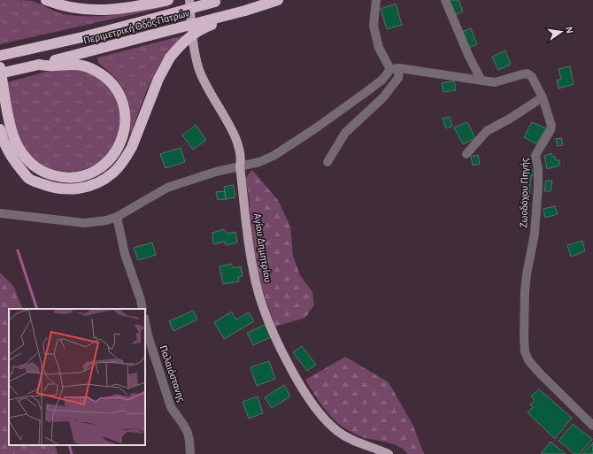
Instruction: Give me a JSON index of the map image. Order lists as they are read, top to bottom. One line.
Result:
{"streets":{"highway":["Περιμετρική Οδός Πατρών"],"main road":["Αγίου Δημητρίου"],"street":["Ζωοδόχου Πηγής","Παλαιόστανης"]},"north":"right"}
